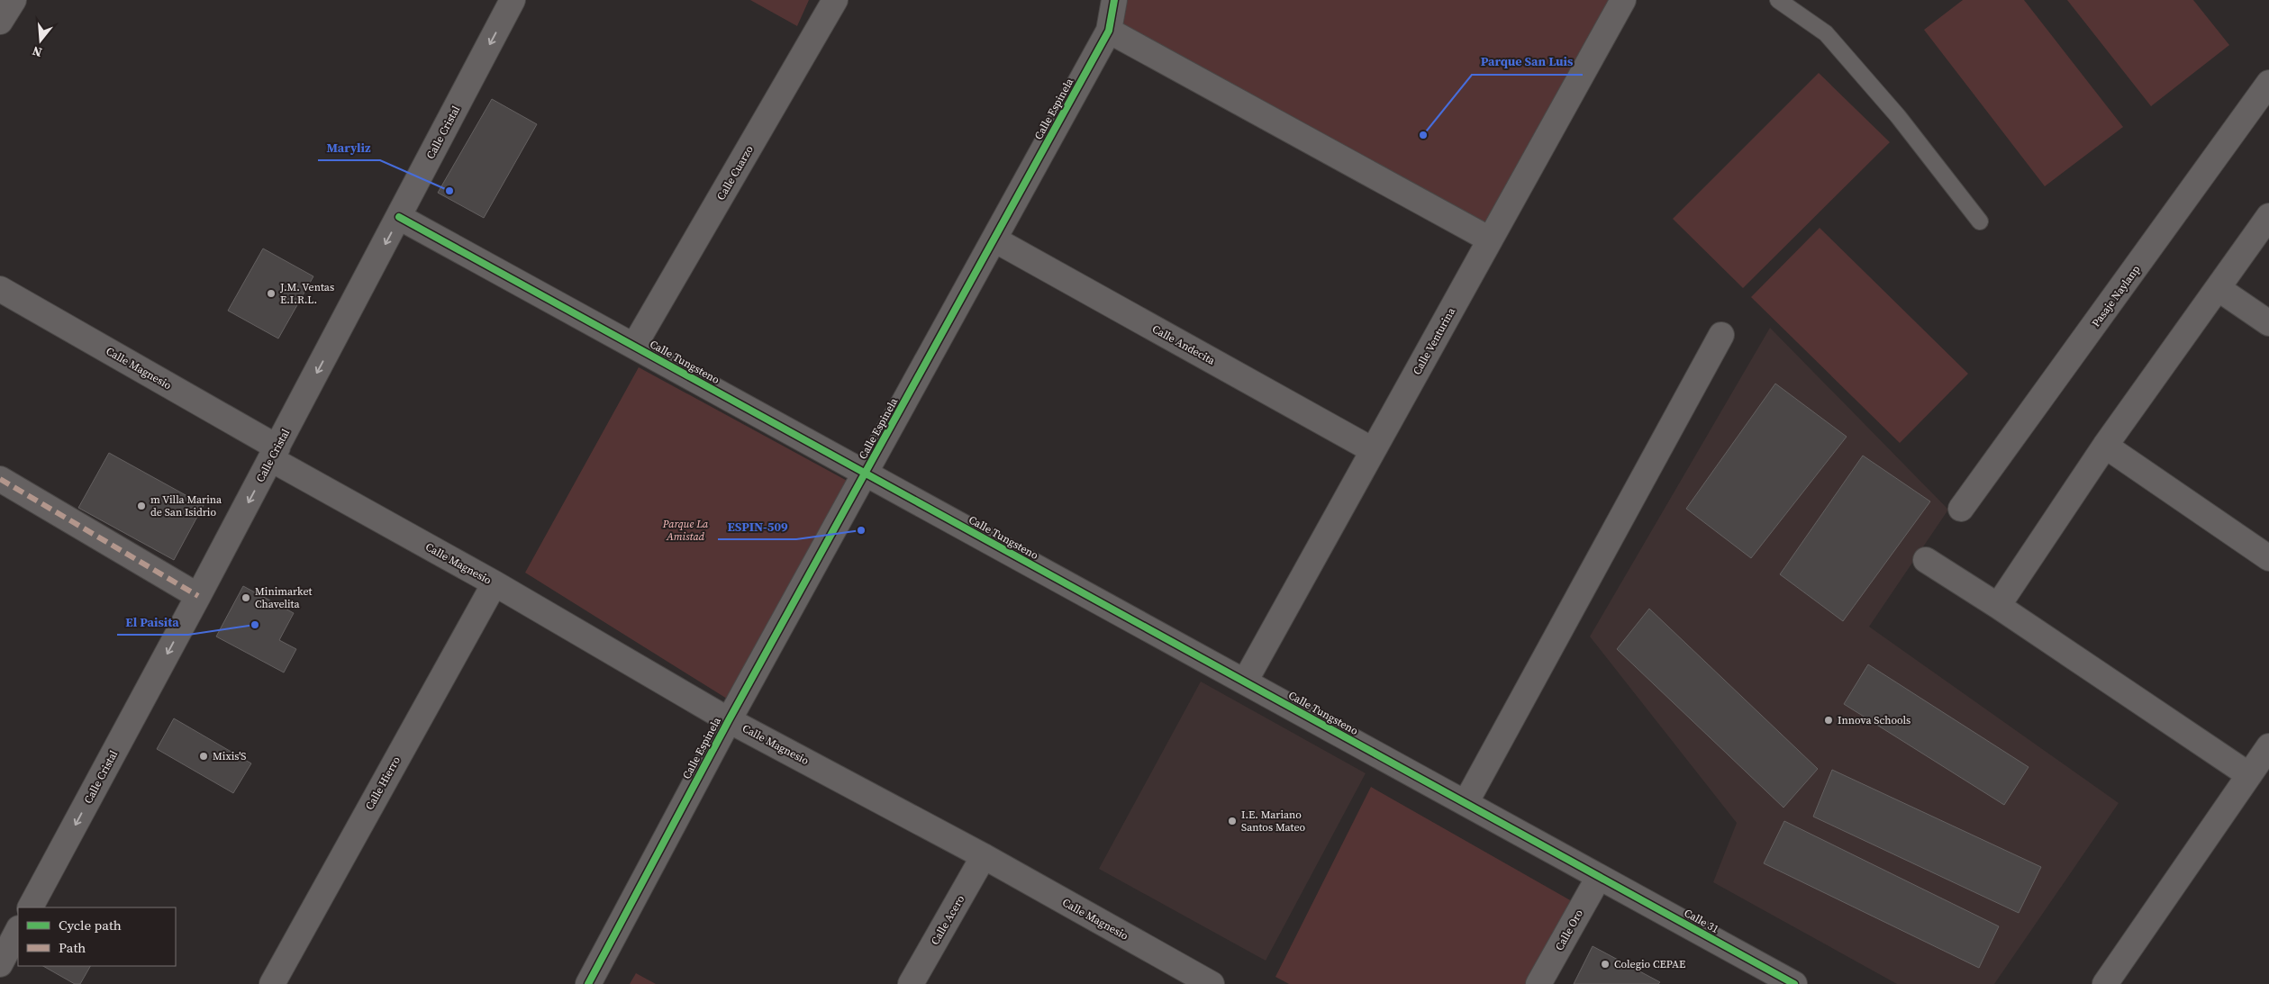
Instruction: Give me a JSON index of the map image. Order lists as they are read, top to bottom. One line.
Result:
{"streets":{"street":["Calle Espinela","Calle Cristal","Calle Cuarzo","Pasaje Naylanp","Calle Venturina","Calle Andecita","Calle Tungsteno","Calle Magnesio","Calle Hierro","Calle Acero","Calle 31","Calle Oro"]},"crossings":[["Calle Espinela","Calle Andecita"],["Calle Espinela","Calle Tungsteno"],["Calle Espinela","Calle Magnesio"],["Calle Cristal","Calle Tungsteno"],["Calle Cristal","Calle Magnesio"],["Calle Cuarzo","Calle Tungsteno"],["Calle Venturina","Calle Andecita"],["Calle Venturina","Calle Tungsteno"],["Calle Tungsteno","Calle 31"],["Calle Tungsteno","Calle Oro"],["Calle Magnesio","Calle Hierro"],["Calle Magnesio","Calle Acero"],["Calle 31","Calle Oro"]],"one_way":["Calle Cristal"],"parks":["Parque La Amistad"],"places":["Parque San Luis","Maryliz","J.M. Ventas E.I.R.L.","m Villa Marina de San Isidrio","ESPIN-509","Minimarket Chavelita","El Paisita","Innova Schools","Mixis'S","I.E. Mariano Santos Mateo","Colegio CEPAE"],"legend":["Cycle path","Path"],"north":"bottom"}
